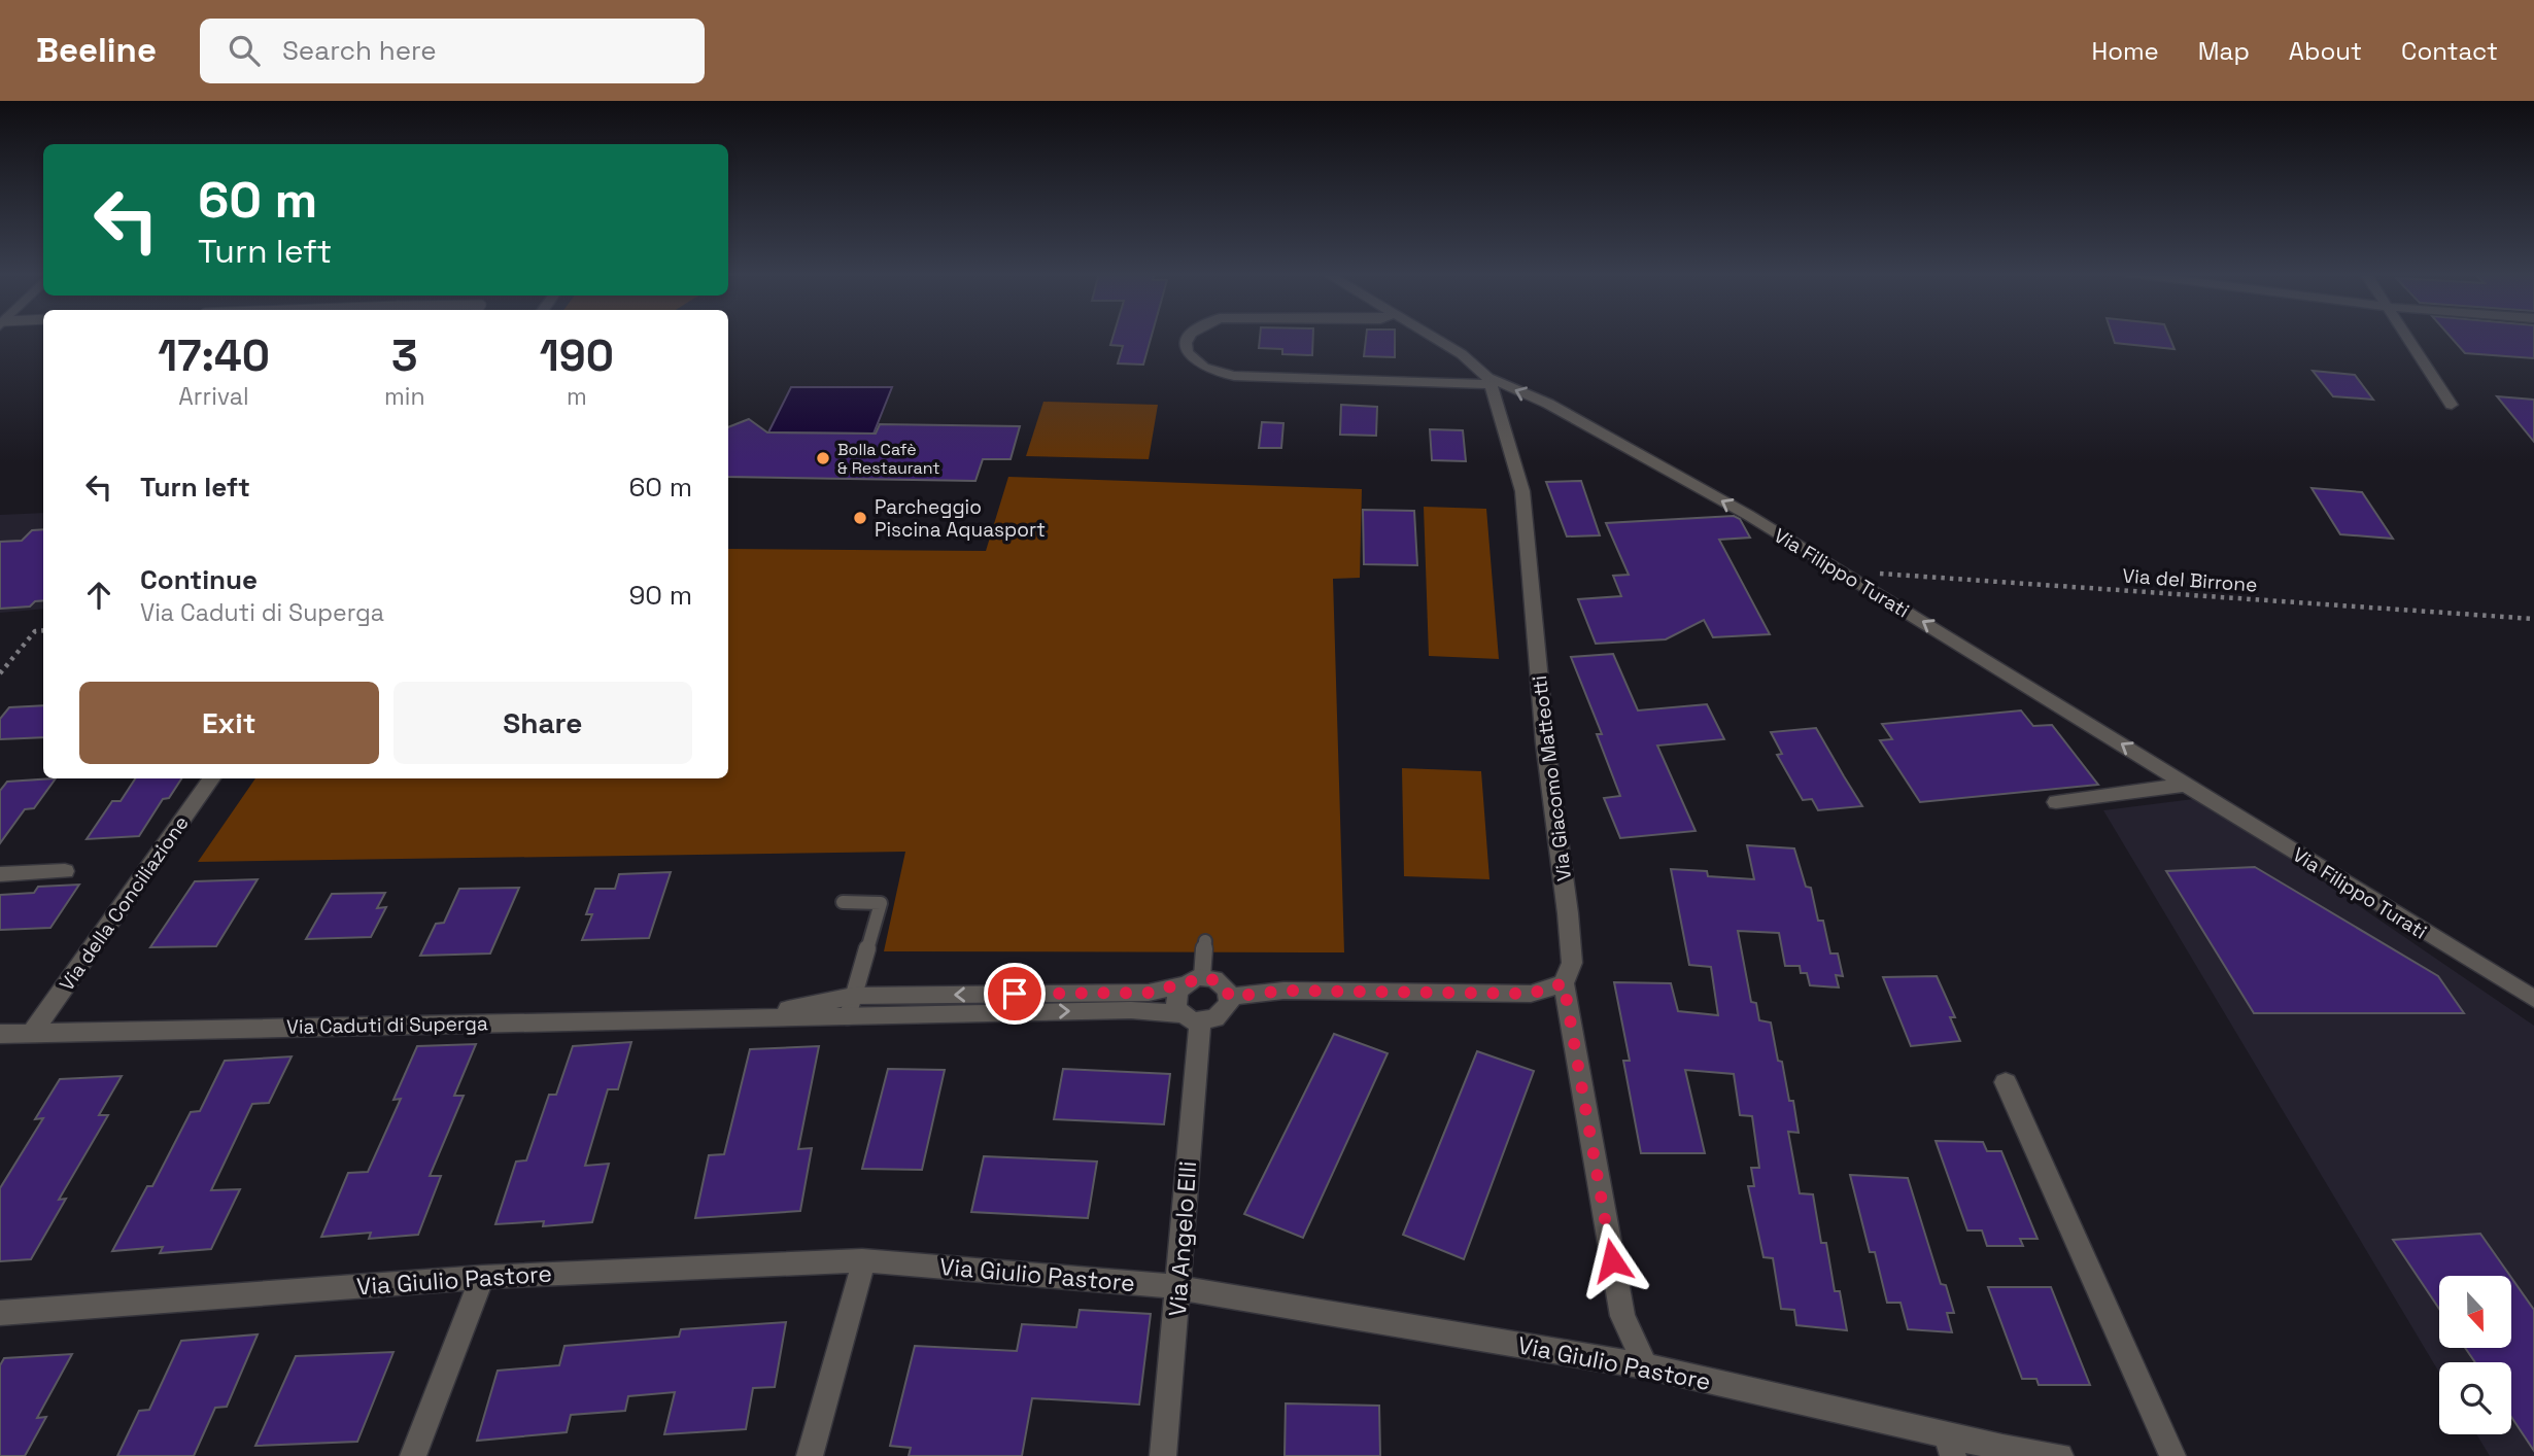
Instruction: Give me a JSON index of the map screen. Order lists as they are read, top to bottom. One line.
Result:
{"streets":{"street":["Via Filippo Turati","Via Giacomo Matteotti","Via della Conciliazione","Via Caduti di Superga","Via Angelo Elli","Via Giulio Pastore"],"path":["Via del Birrone"]},"crossings":[["Via Filippo Turati","Via del Birrone"],["Via Filippo Turati","Via Giacomo Matteotti"],["Via Giacomo Matteotti","Via Giulio Pastore"],["Via della Conciliazione","Via Caduti di Superga"],["Via Caduti di Superga","Via Angelo Elli"],["Via Angelo Elli","Via Giulio Pastore"]],"one_way":["Via Filippo Turati"],"places":["Bolla Cafè & Restaurant","Parcheggio Piscina Aquasport"],"north":"bottom","page":{"header":"Beeline","search":"Search here","nav":["Home","Map","About","Contact"],"turn":["60 m","Turn left"],"eta":["17:40","Arrival","3","min","190","m"],"list":[{"name":"Turn left","value":"60 m"},{"name":"Continue","note":"Via Caduti di Superga","value":"90 m"}],"buttons":["Exit","Share"]}}
